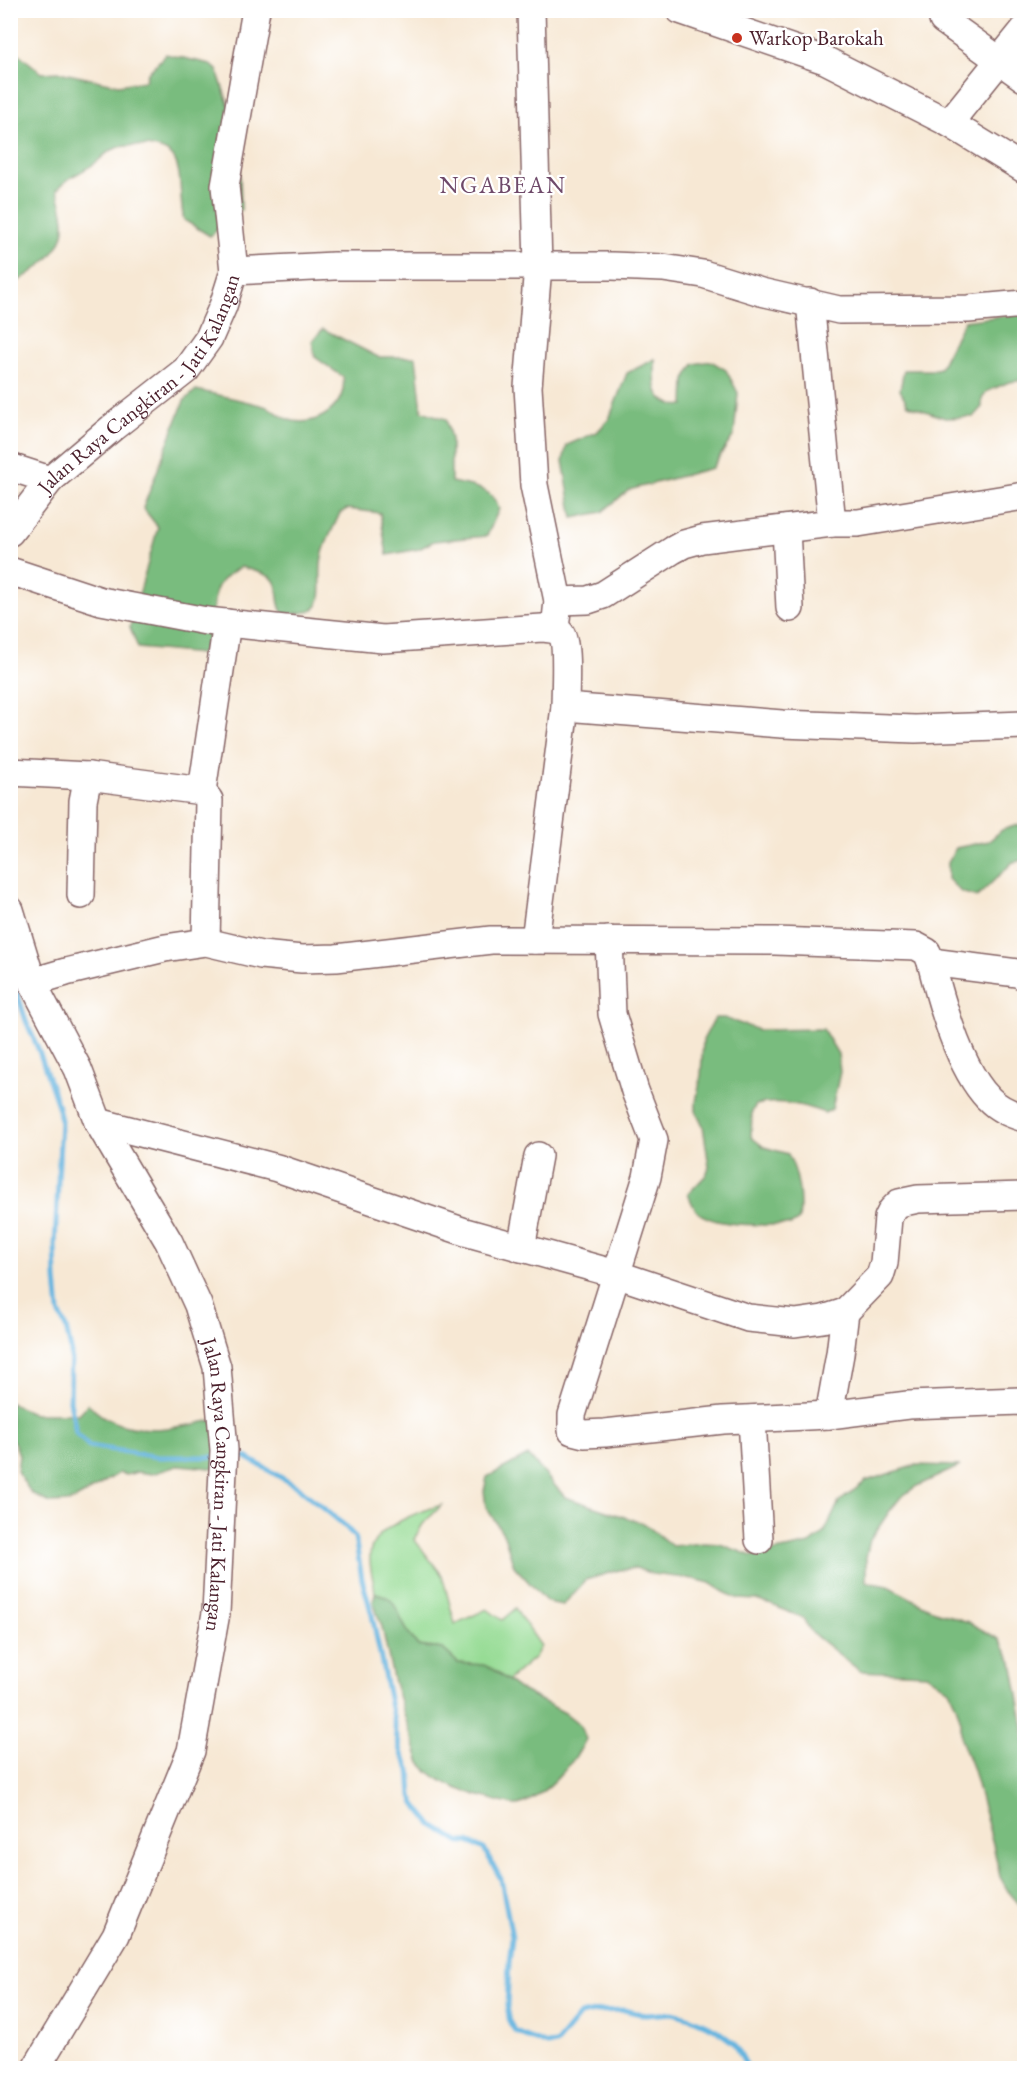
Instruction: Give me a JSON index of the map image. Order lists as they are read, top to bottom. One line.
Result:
{"streets":{"street":["Jalan Raya Cangkiran - Jati Kalangan"]},"districts":["NGABEAN"],"places":["Warkop Barokah"]}
